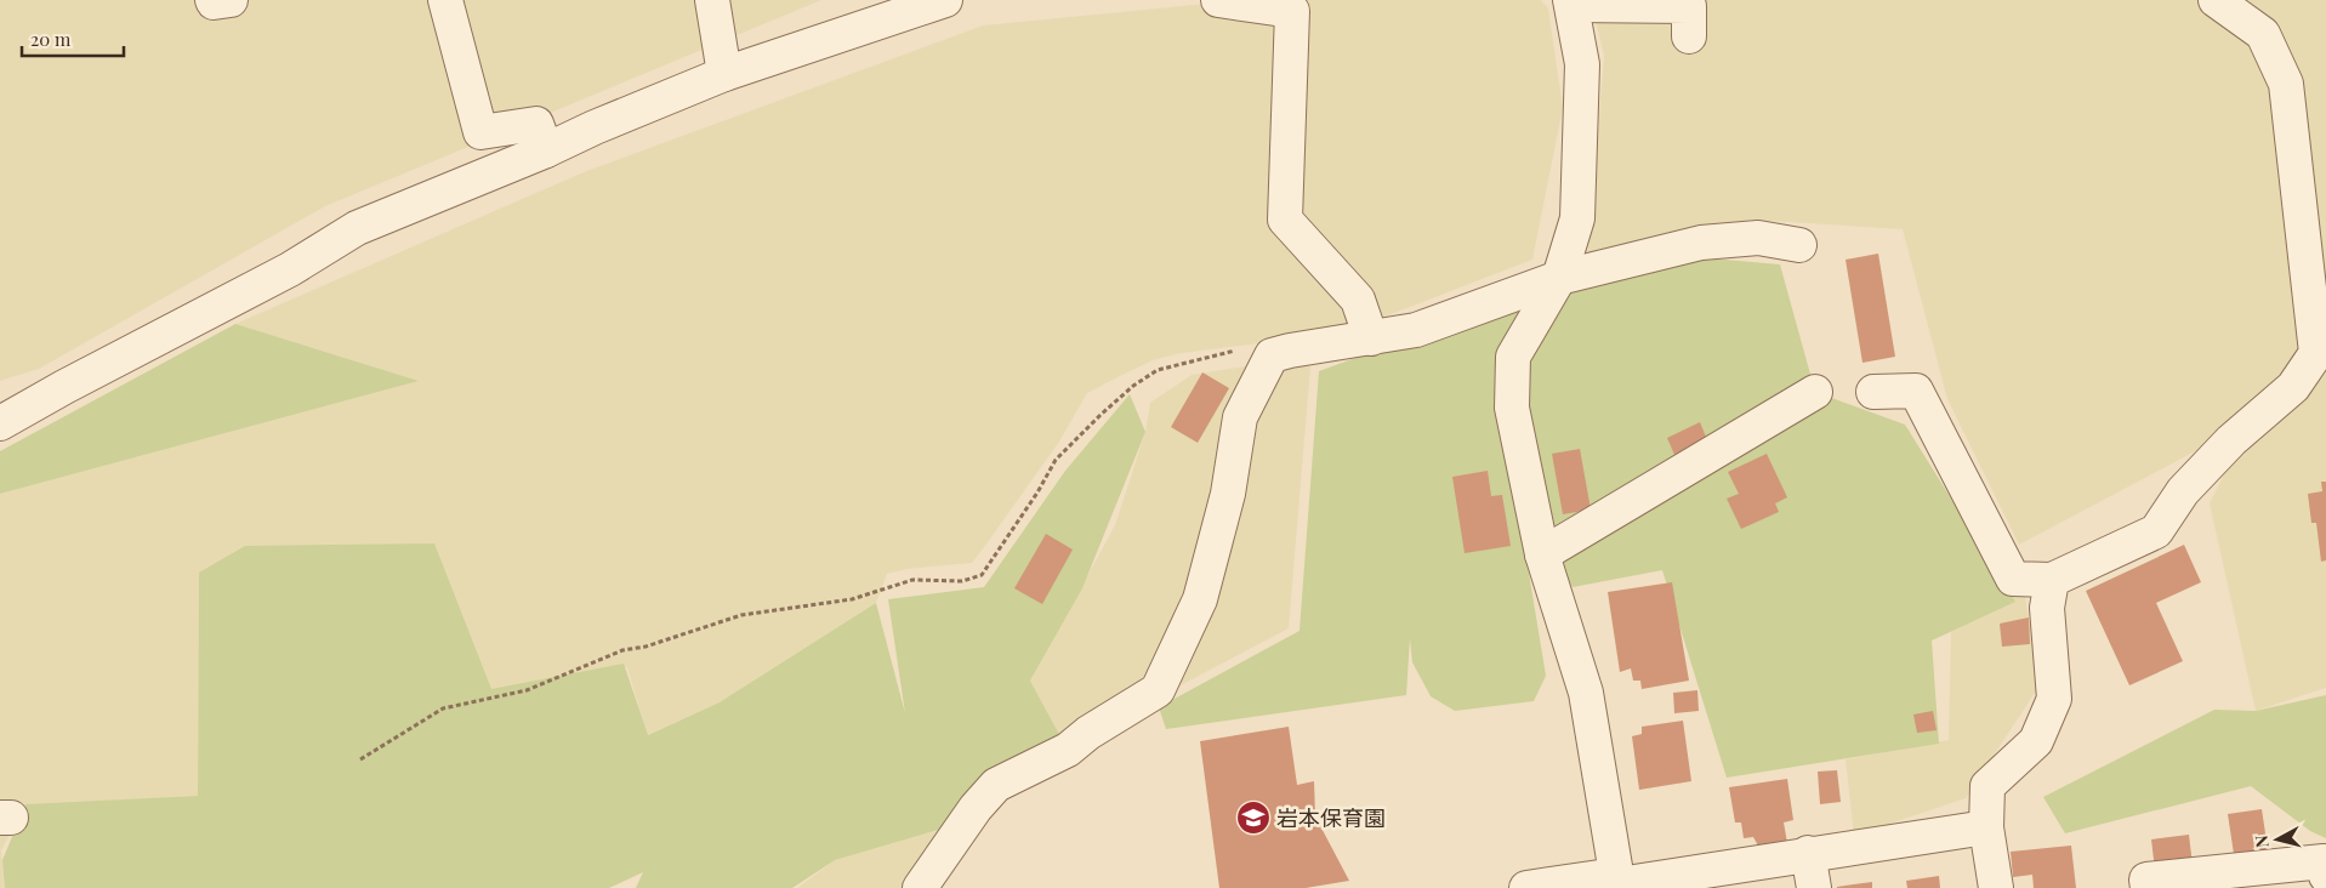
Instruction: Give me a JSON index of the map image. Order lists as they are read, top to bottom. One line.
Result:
{"places":{"school or university":["岩本保育園"]},"scale_bar":"20 m","north":"left"}
